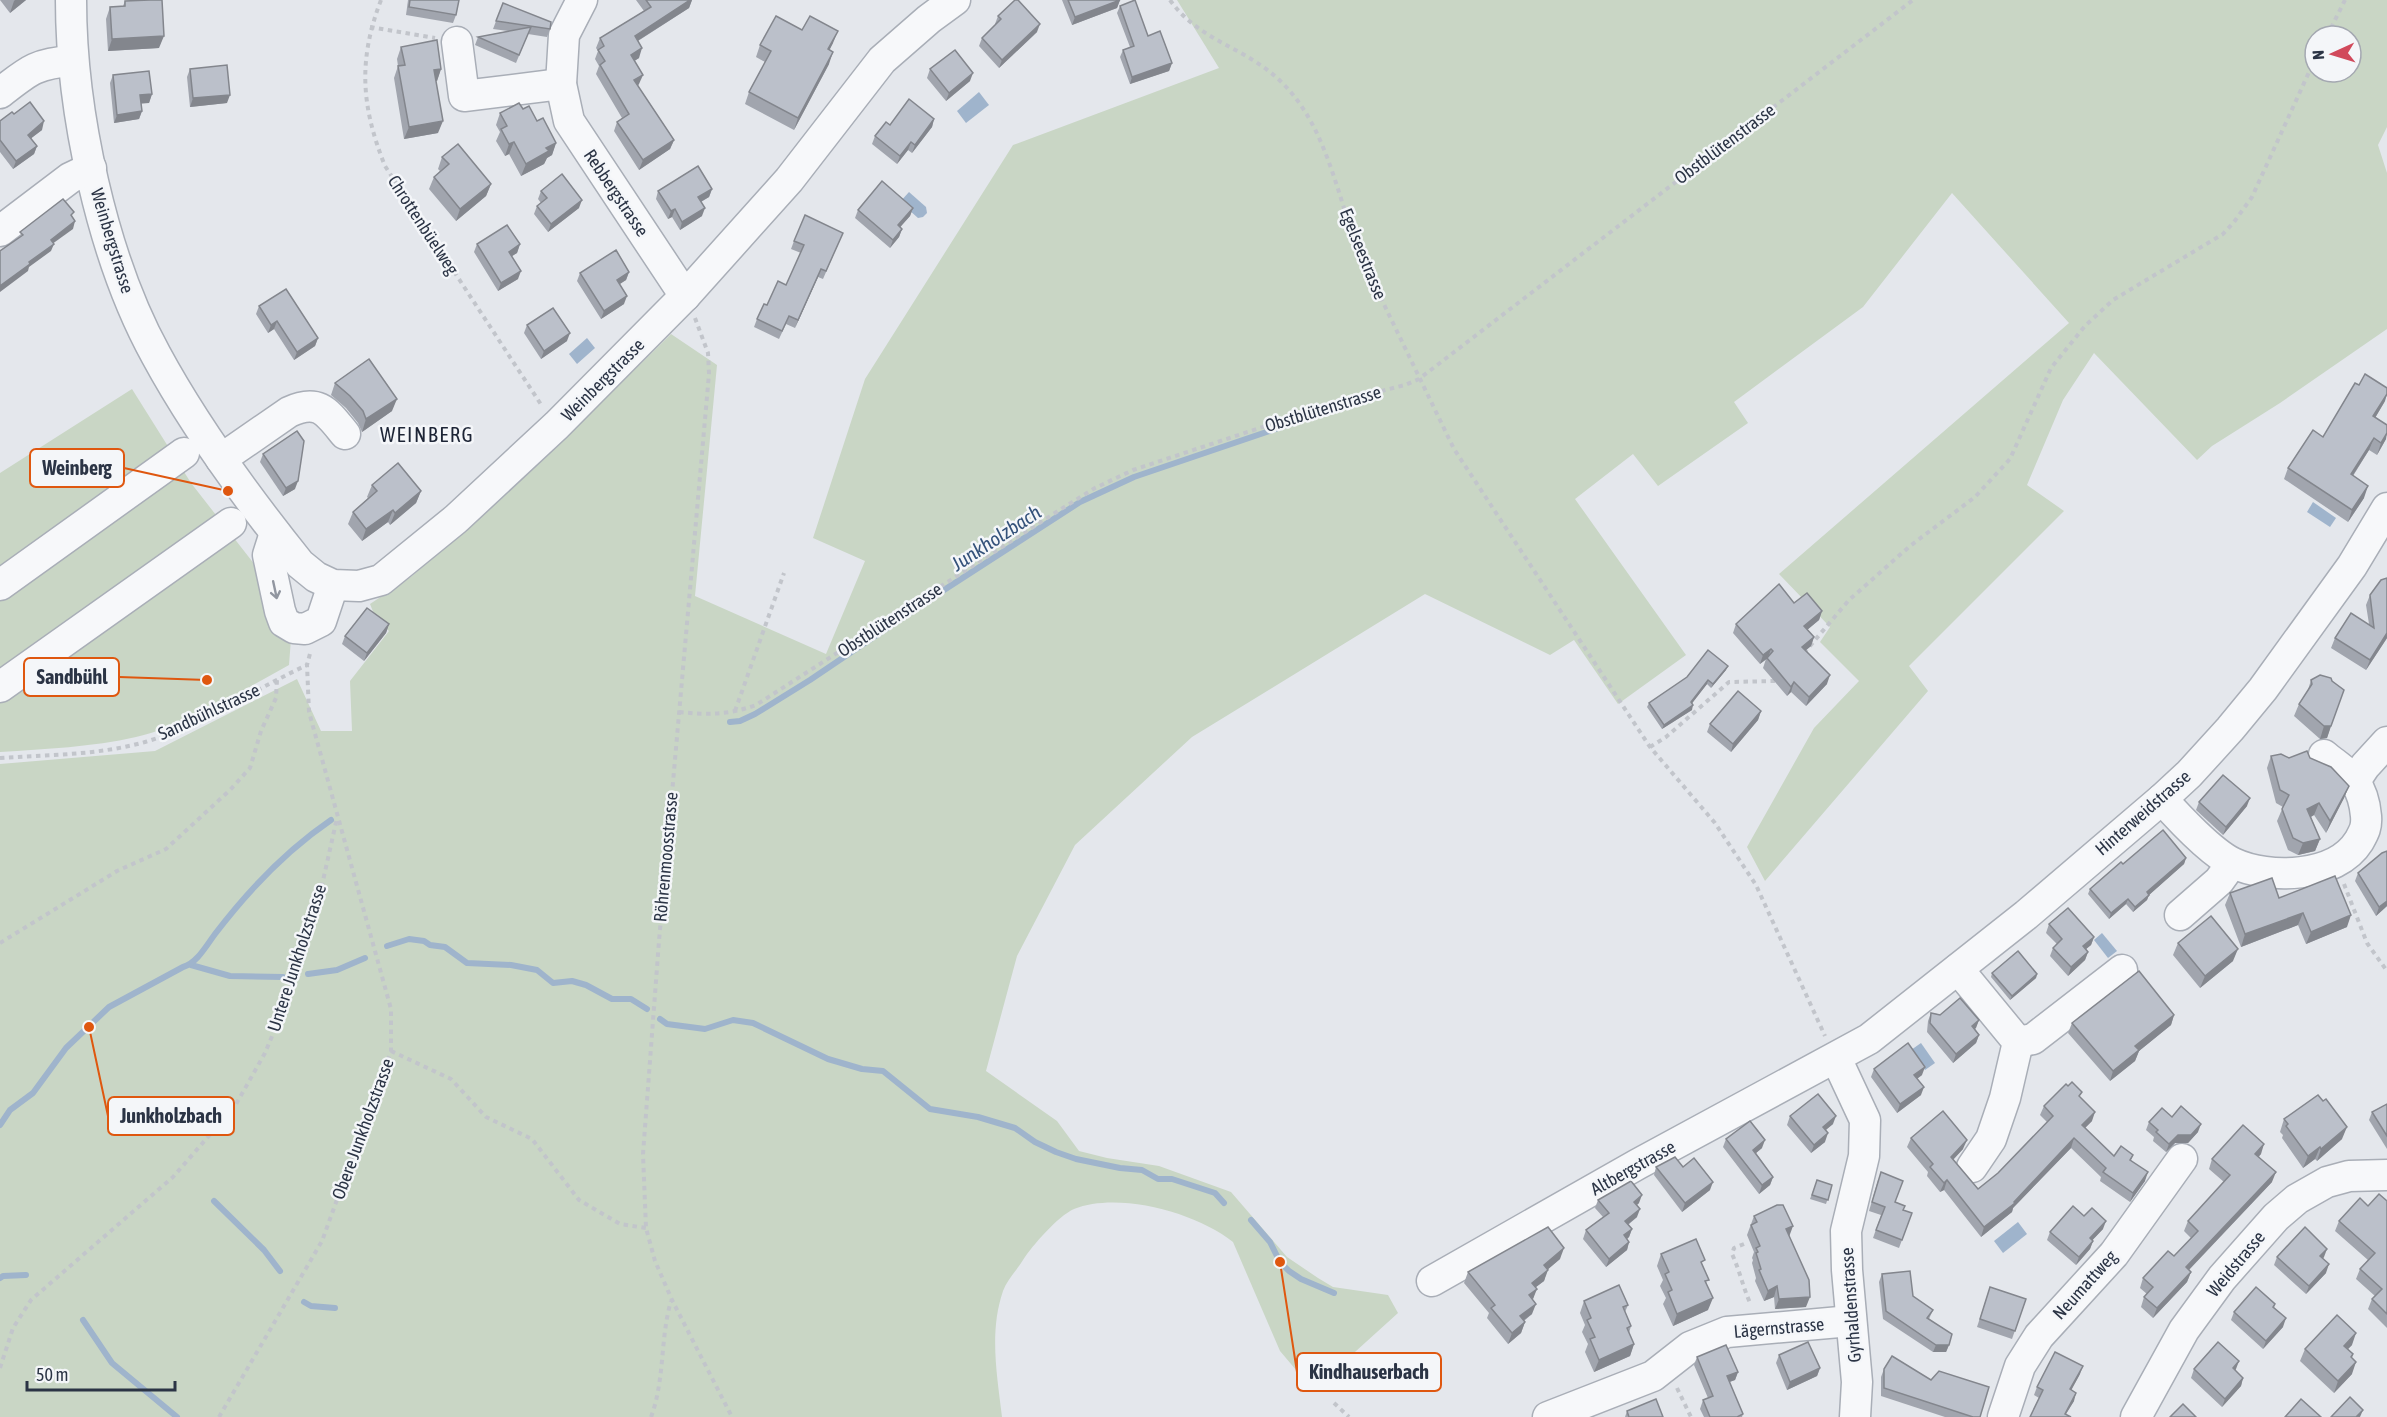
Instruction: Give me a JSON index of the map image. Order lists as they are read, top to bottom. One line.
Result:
{"streets":{"street":["Rebbergstrasse","Weinbergstrasse","Hinterweidstrasse","Altbergstrasse","Weidstrasse","Neumattweg","Gyrhaldenstrasse","Lägernstrasse"],"path":["Obstblütenstrasse","Chrottenbüelweg","Egelseestrasse","Sandbühlstrasse","Röhrenmoosstrasse","Untere Junkholzstrasse","Obere Junkholzstrasse"]},"crossings":[["Obstblütenstrasse","Egelseestrasse"],["Obstblütenstrasse","Röhrenmoosstrasse"],["Rebbergstrasse","Weinbergstrasse"],["Rebbergstrasse","Röhrenmoosstrasse"],["Chrottenbüelweg","Weinbergstrasse"],["Weinbergstrasse","Röhrenmoosstrasse"],["Egelseestrasse","Hinterweidstrasse"],["Egelseestrasse","Altbergstrasse"],["Egelseestrasse","Gyrhaldenstrasse"],["Sandbühlstrasse","Untere Junkholzstrasse"],["Hinterweidstrasse","Altbergstrasse"],["Hinterweidstrasse","Gyrhaldenstrasse"],["Untere Junkholzstrasse","Obere Junkholzstrasse"],["Altbergstrasse","Gyrhaldenstrasse"],["Gyrhaldenstrasse","Lägernstrasse"]],"districts":["WEINBERG"],"water":["Junkholzbach"],"places":["Weinberg","Sandbühl","Junkholzbach","Kindhauserbach"],"scale_bar":"50 m","north":"left"}
